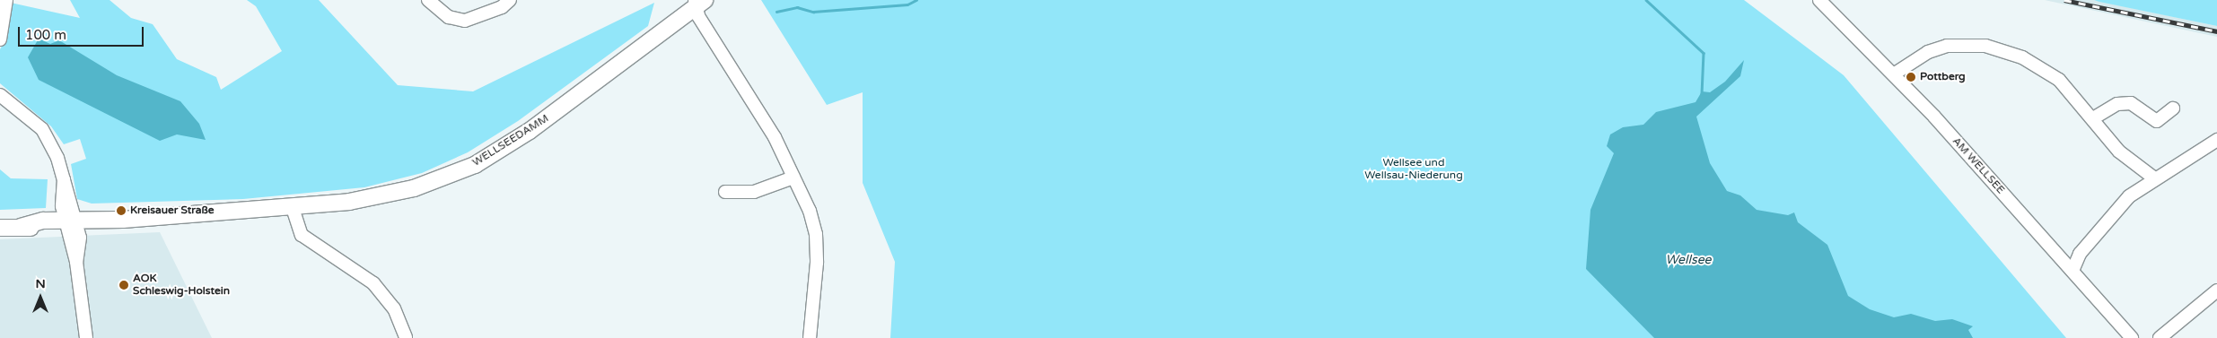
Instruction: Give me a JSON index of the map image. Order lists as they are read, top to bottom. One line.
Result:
{"streets":{"main road":["WELLSEEDAMM"],"street":["AM WELLSEE"]},"water":["Wellsee"],"parks":["Wellsee und Wellsau-Niederung"],"places":["Pottberg","Kreisauer Straße","AOK Schleswig-Holstein"],"scale_bar":"100 m","north":"top"}
